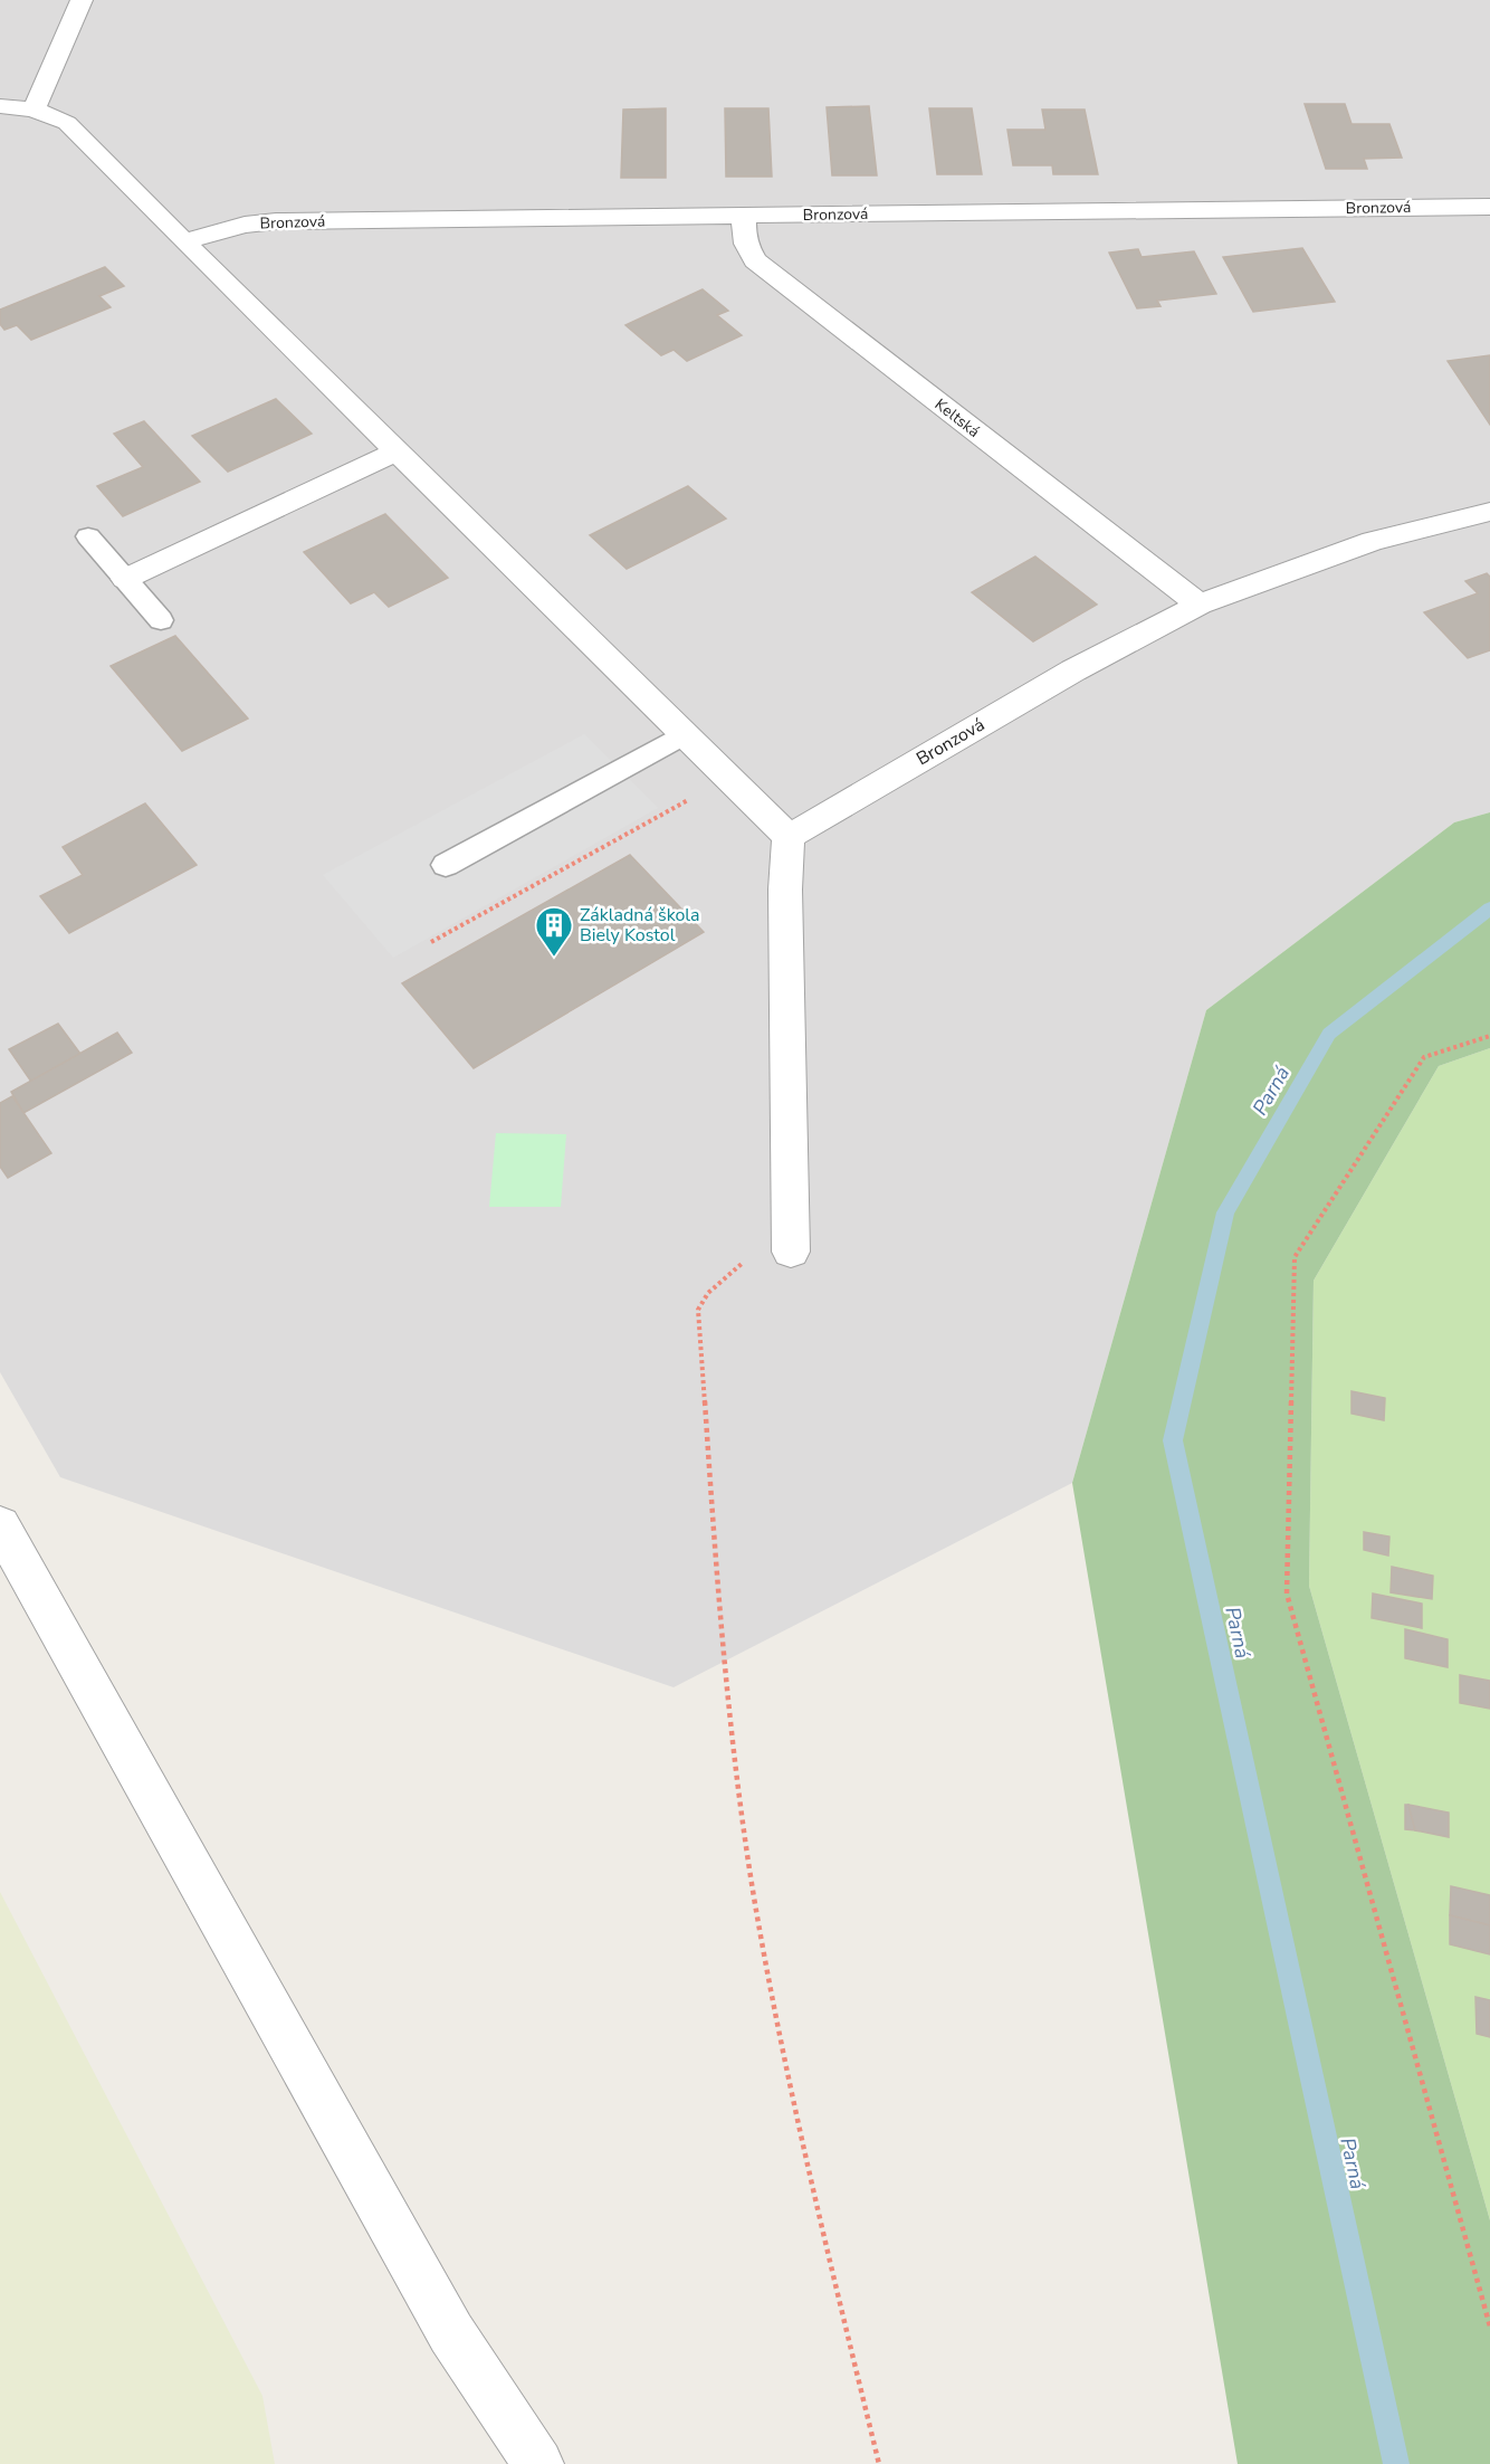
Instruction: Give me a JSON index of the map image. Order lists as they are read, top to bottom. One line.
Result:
{"streets":{"street":["Bronzová","Keltská"]},"crossings":[["Bronzová","Keltská"]],"water":["Parná"],"places":{"building":["Základná škola Biely Kostol"]}}
